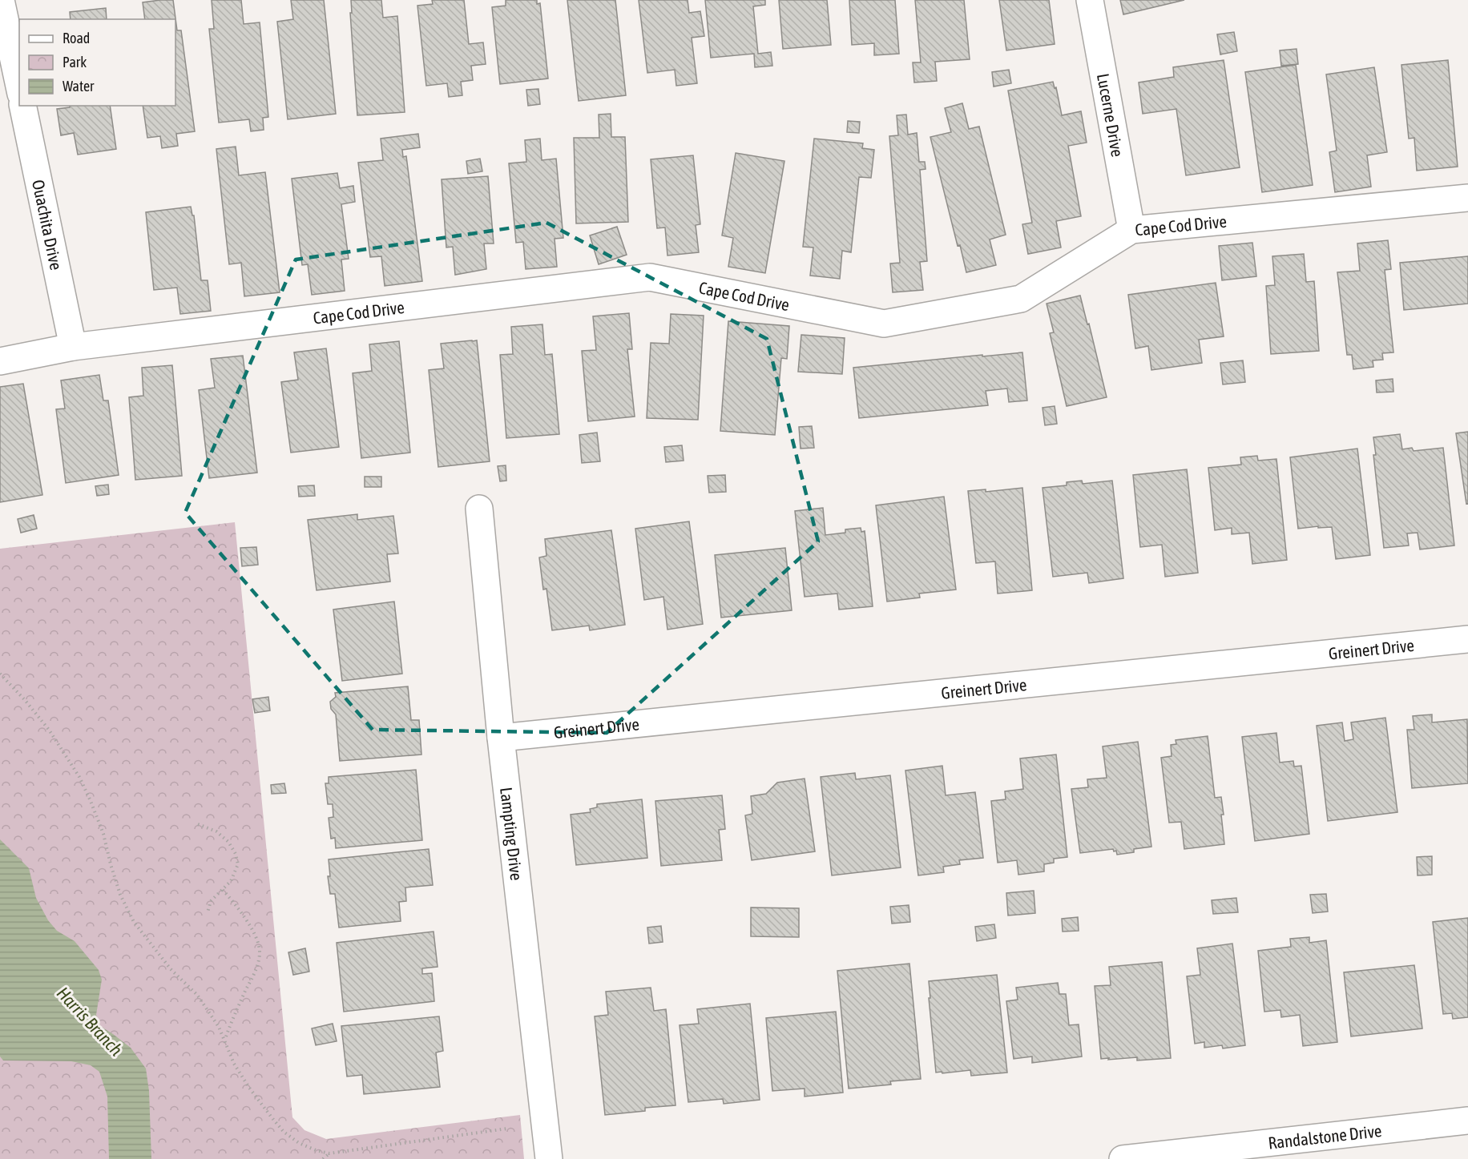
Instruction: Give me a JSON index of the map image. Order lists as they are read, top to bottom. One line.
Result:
{"streets":{"street":["Lucerne Drive","Ouachita Drive","Cape Cod Drive","Greinert Drive","Lampting Drive","Randalstone Drive"]},"crossings":[["Lucerne Drive","Cape Cod Drive"],["Ouachita Drive","Cape Cod Drive"],["Greinert Drive","Lampting Drive"]],"water":["Harris Branch"],"legend":["Road","Park","Water"]}
